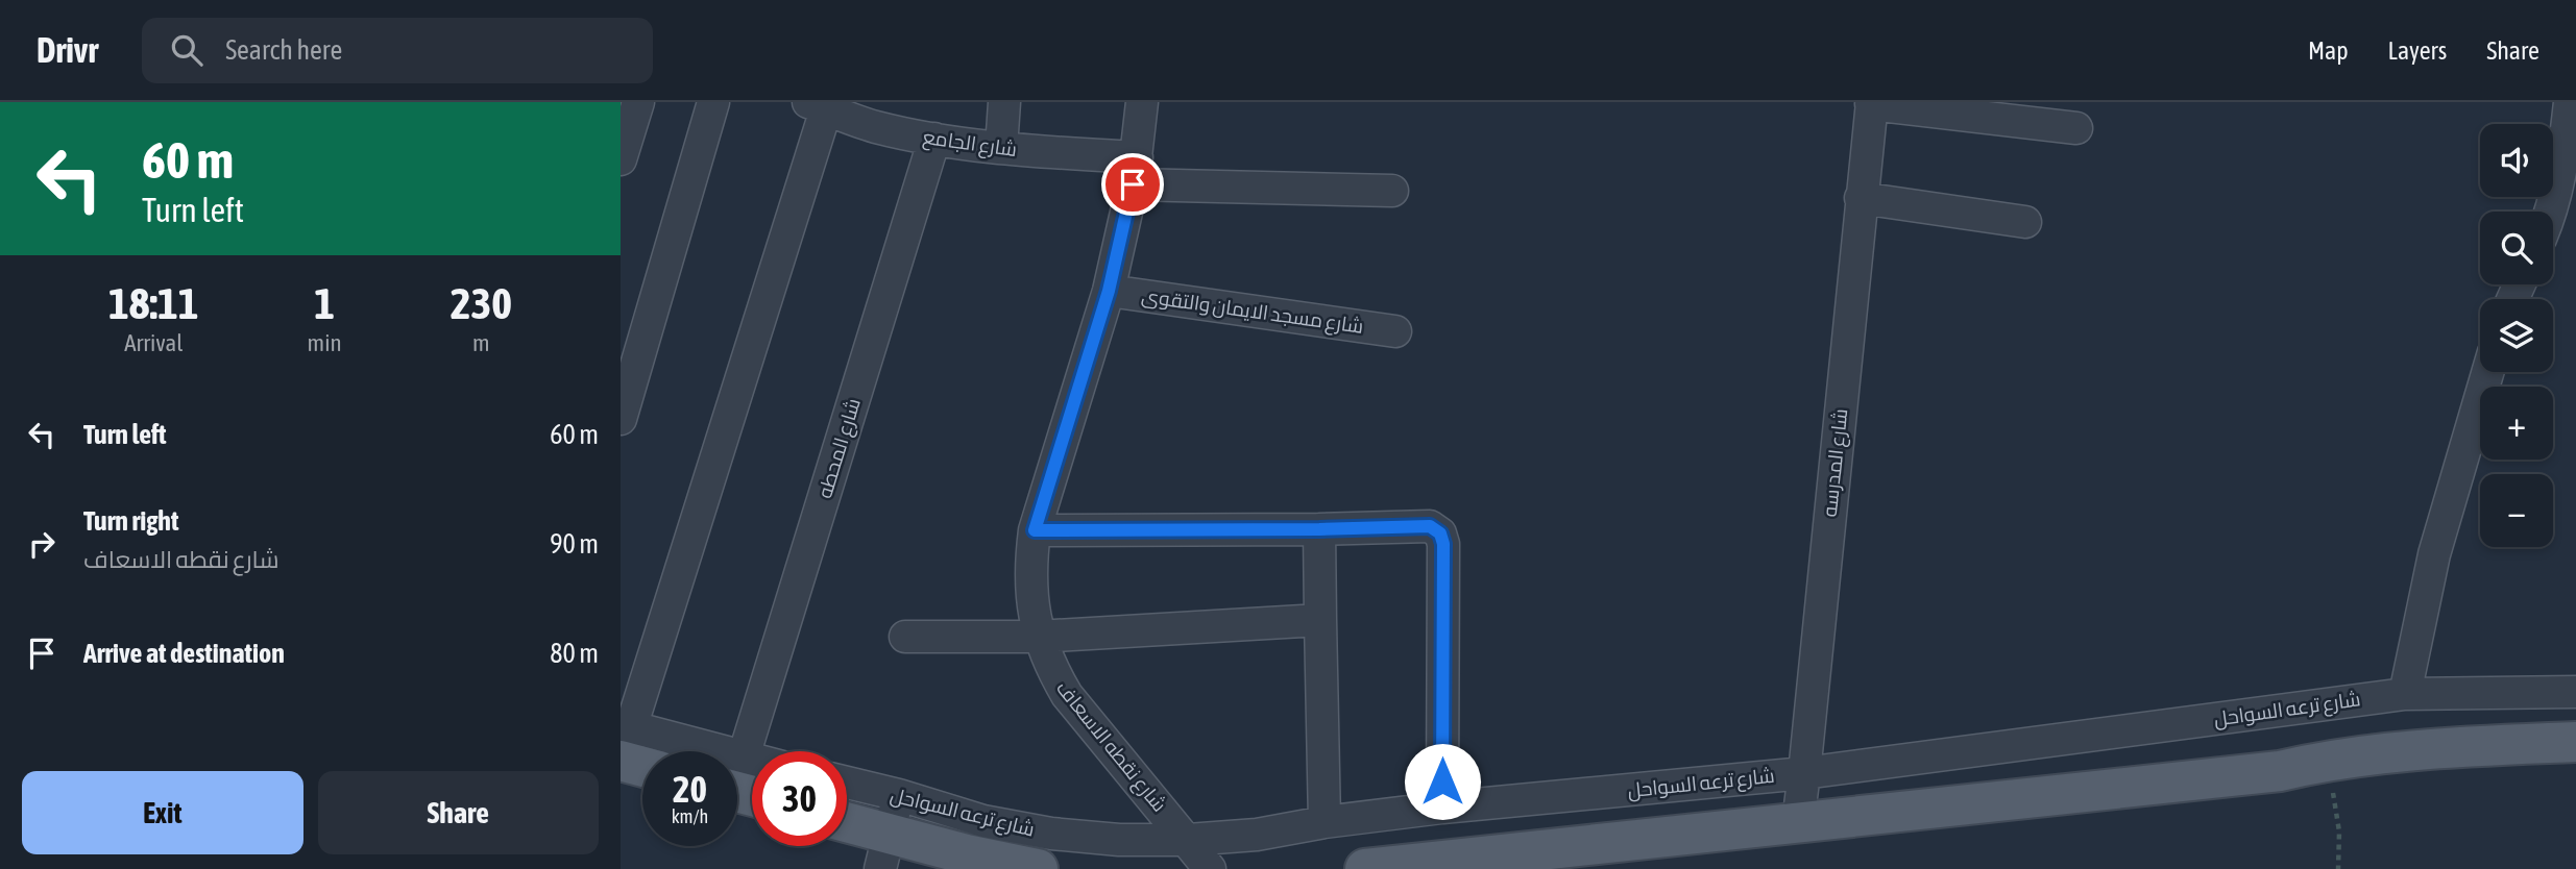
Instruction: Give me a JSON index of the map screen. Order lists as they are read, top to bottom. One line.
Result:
{"streets":{"main road":["شارع ترعه السواحل"],"street":["شارع الجامع","شارع مسجد الايمان والتقوى","شارع المحطه","شارع المدرسه","شارع نقطه الاسعاف"]},"crossings":[["شارع الجامع","شارع المحطه"],["شارع الجامع","شارع نقطه الاسعاف"],["شارع مسجد الايمان والتقوى","شارع نقطه الاسعاف"],["شارع المدرسه","شارع ترعه السواحل"],["شارع ترعه السواحل","شارع نقطه الاسعاف"]],"page":{"header":"Drivr","search":"Search here","nav":["Map","Layers","Share"],"turn":["60 m","Turn left"],"map_buttons":["+","−"],"eta":["18:11","Arrival","1","min","230","m"],"list":[{"name":"Turn left","value":"60 m"},{"name":"Turn right","note":"شارع نقطه الاسعاف","value":"90 m"},{"name":"Arrive at destination","value":"80 m"}],"speed":"20 km/h","limit":"30","buttons":["Exit","Share"]}}
